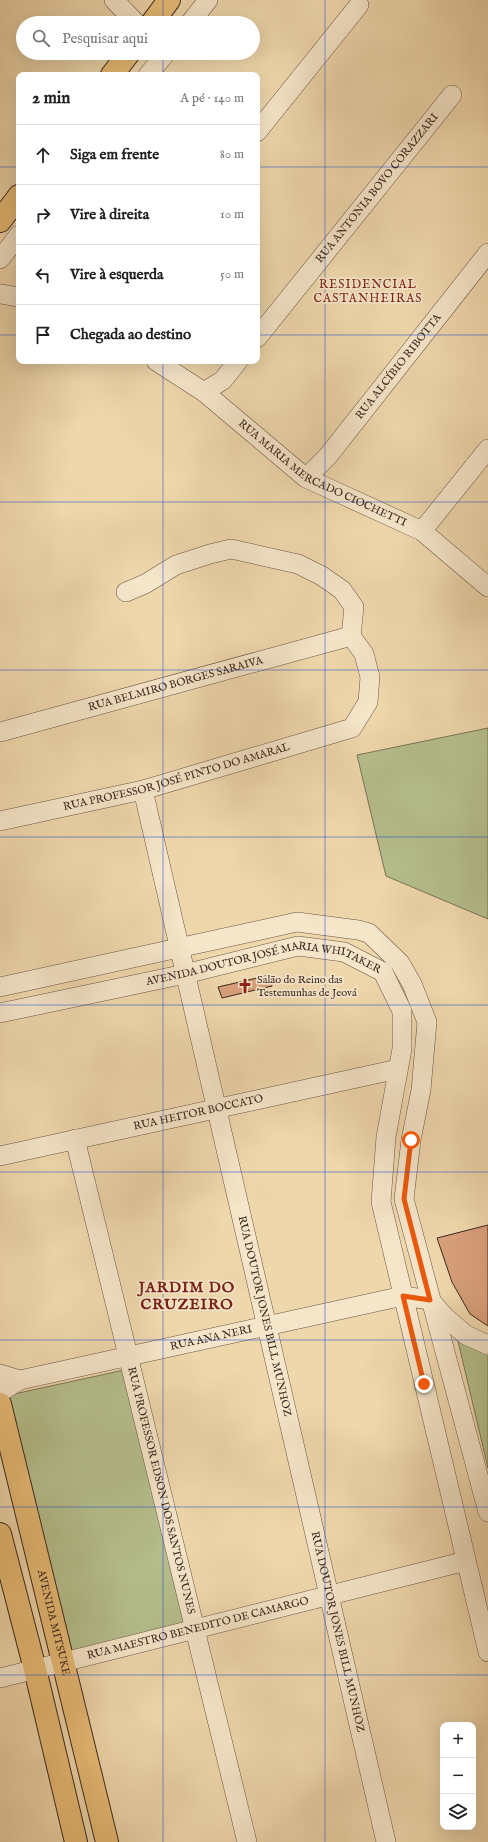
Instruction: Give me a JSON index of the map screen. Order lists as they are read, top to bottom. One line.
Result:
{"streets":{"main road":["AVENIDA MITSUKE"],"street":["RUA ANTONIA BOVO CORAZZARI","RUA ALCÍBIO RIBOTTA","RUA MARIA MERCADO CIOCHETTI","RUA BELMIRO BORGES SARAIVA","RUA PROFESSOR JOSÉ PINTO DO AMARAL","AVENIDA DOUTOR JOSÉ MARIA WHITAKER","RUA HEITOR BOCCATO","RUA DOUTOR JONES BILL MUNHOZ","RUA ANA NERI","RUA PROFESSOR EDSON DOS SANTOS NUNES","RUA MAESTRO BENEDITO DE CAMARGO"]},"crossings":[["RUA ALCÍBIO RIBOTTA","RUA MARIA MERCADO CIOCHETTI"],["RUA BELMIRO BORGES SARAIVA","RUA PROFESSOR JOSÉ PINTO DO AMARAL"],["RUA PROFESSOR JOSÉ PINTO DO AMARAL","RUA DOUTOR JONES BILL MUNHOZ"],["AVENIDA DOUTOR JOSÉ MARIA WHITAKER","RUA HEITOR BOCCATO"],["AVENIDA DOUTOR JOSÉ MARIA WHITAKER","RUA DOUTOR JONES BILL MUNHOZ"],["AVENIDA DOUTOR JOSÉ MARIA WHITAKER","RUA ANA NERI"],["AVENIDA DOUTOR JOSÉ MARIA WHITAKER","RUA MAESTRO BENEDITO DE CAMARGO"],["RUA HEITOR BOCCATO","RUA DOUTOR JONES BILL MUNHOZ"],["RUA HEITOR BOCCATO","RUA PROFESSOR EDSON DOS SANTOS NUNES"],["RUA DOUTOR JONES BILL MUNHOZ","RUA ANA NERI"],["RUA DOUTOR JONES BILL MUNHOZ","RUA MAESTRO BENEDITO DE CAMARGO"],["RUA ANA NERI","RUA PROFESSOR EDSON DOS SANTOS NUNES"],["RUA PROFESSOR EDSON DOS SANTOS NUNES","RUA MAESTRO BENEDITO DE CAMARGO"],["AVENIDA MITSUKE","RUA MAESTRO BENEDITO DE CAMARGO"]],"districts":["RESIDENCIAL CASTANHEIRAS","JARDIM DO CRUZEIRO"],"places":{"church":["Salão do Reino das Testemunhas de Jeová"]},"page":{"search":"Pesquisar aqui","heading":["2 min","A pé · 140 m"],"list":[["Siga em frente","80 m"],["Vire à direita","10 m"],["Vire à esquerda","50 m"],"Chegada ao destino"],"map_buttons":["+","−"]}}
